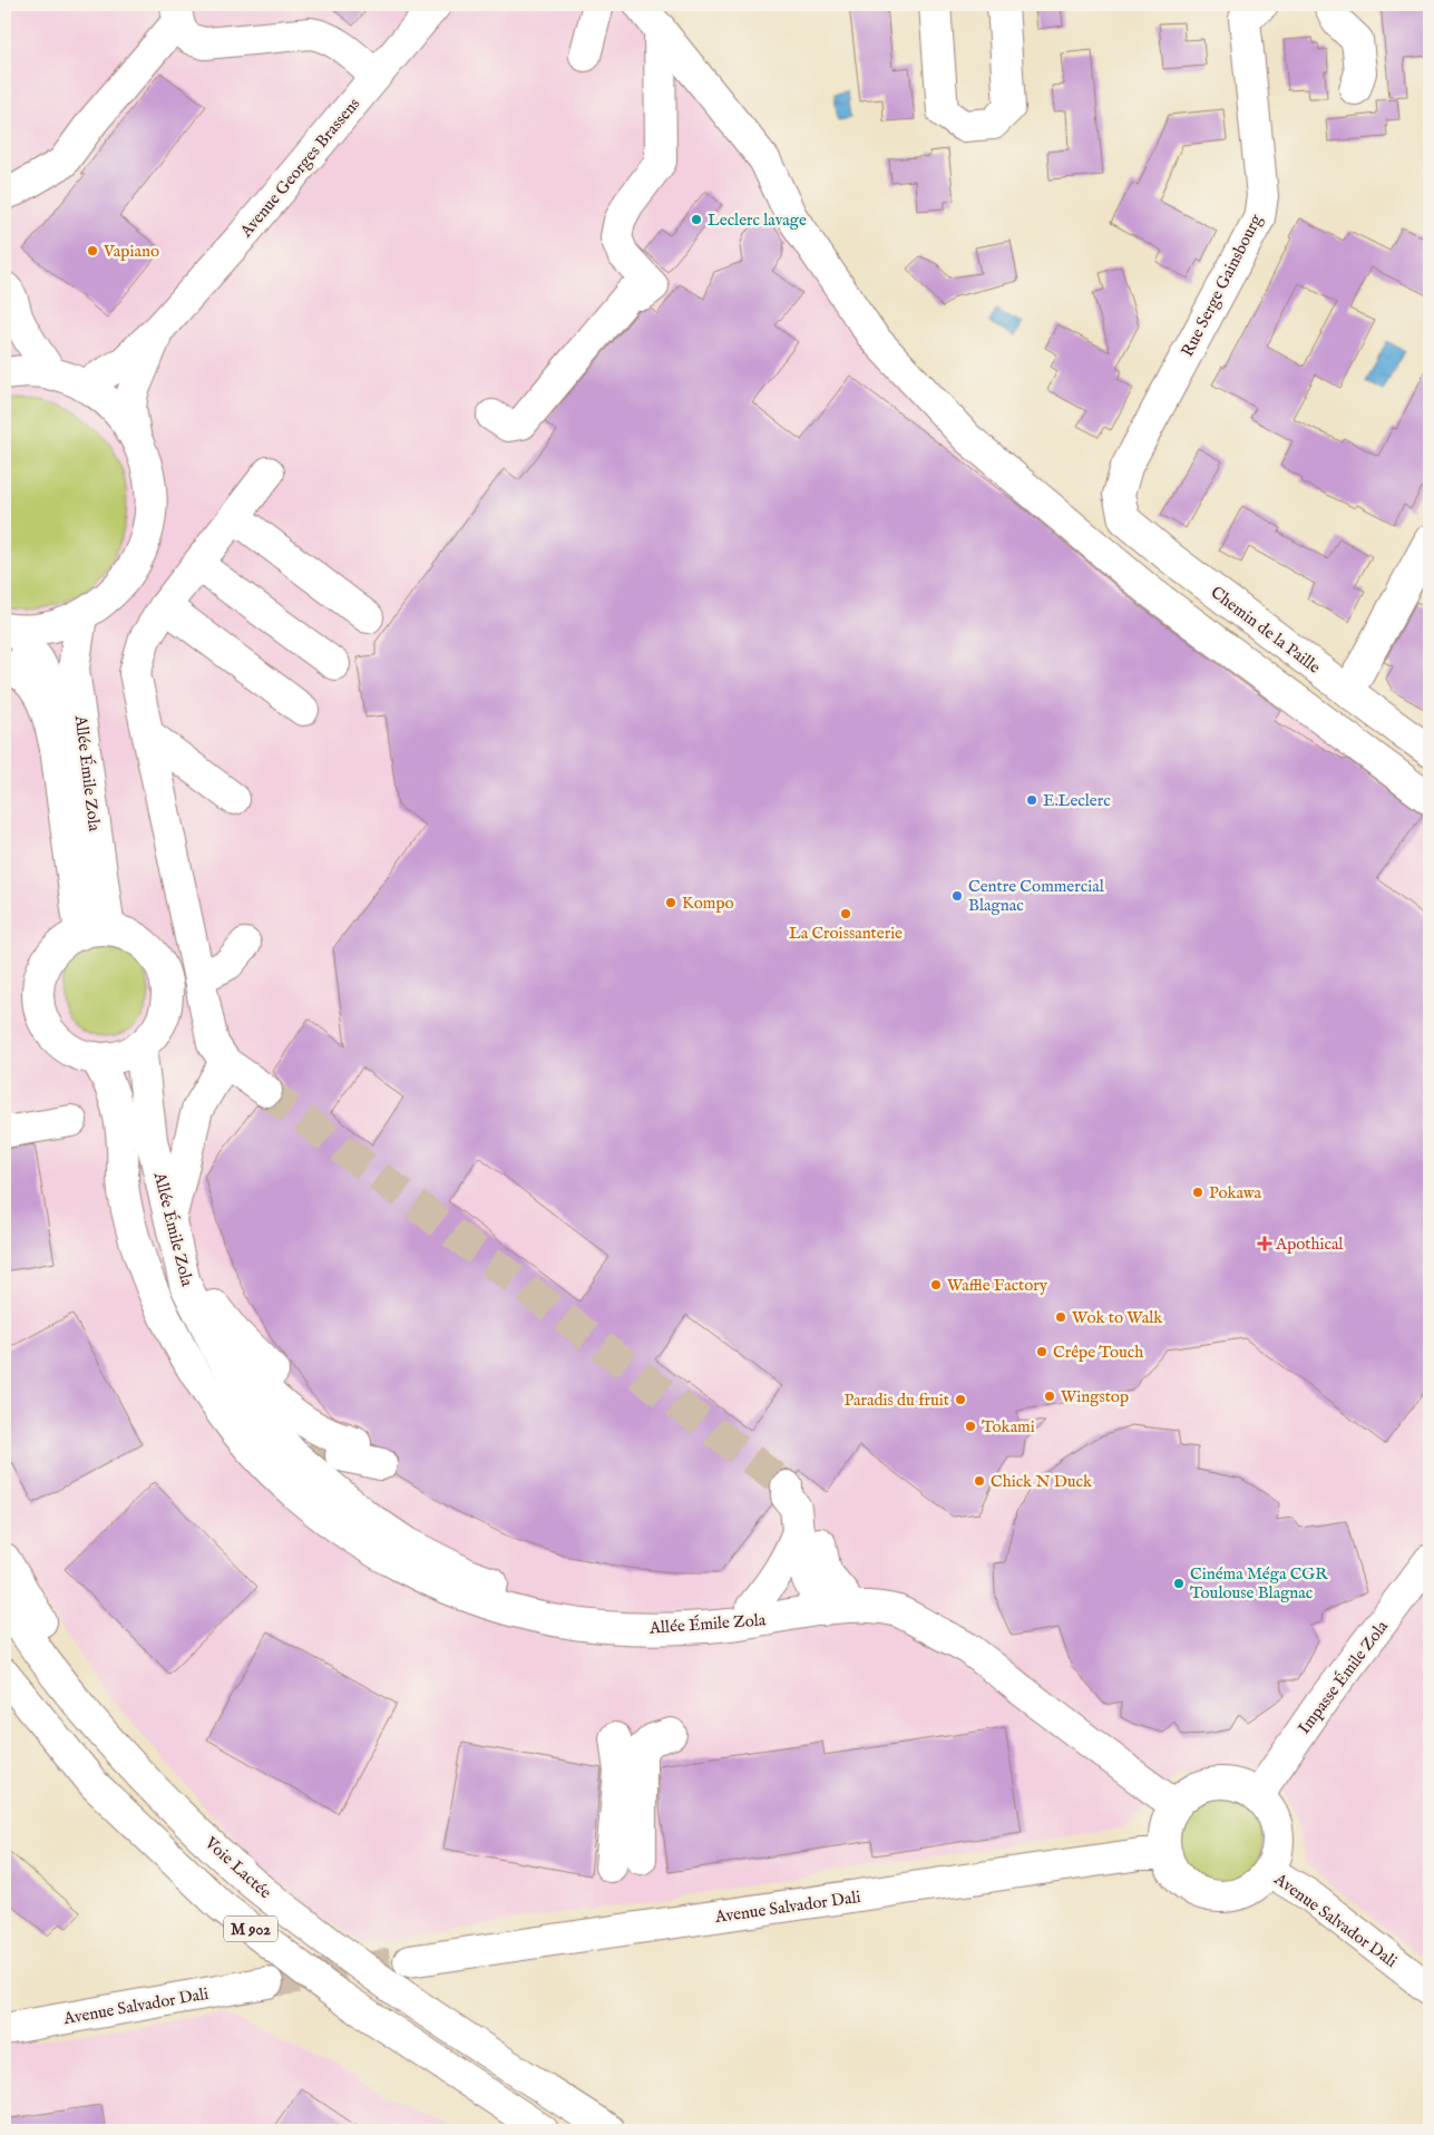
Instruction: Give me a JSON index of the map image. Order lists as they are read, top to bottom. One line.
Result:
{"streets":{"main road":["Avenue Georges Brassens","Rue Serge Gainsbourg","Chemin de la Paille","Allée Émile Zola","Impasse Émile Zola","Voie Lactée","Avenue Salvador Dali","M 902"]},"crossings":[["Rue Serge Gainsbourg","Chemin de la Paille"],["Allée Émile Zola","Impasse Émile Zola"],["Allée Émile Zola","Avenue Salvador Dali"],["Impasse Émile Zola","Avenue Salvador Dali"]],"places":{"other":["Leclerc lavage","Vapiano","E.Leclerc","Centre Commercial Blagnac","Kompo","La Croissanterie","Pokawa","Waffle Factory","Wok to Walk","Crêpe Touch","Wingstop","Paradis du fruit","Tokami","Chick N Duck","Cinéma Méga CGR Toulouse Blagnac"],"health":["Apothical"]}}
